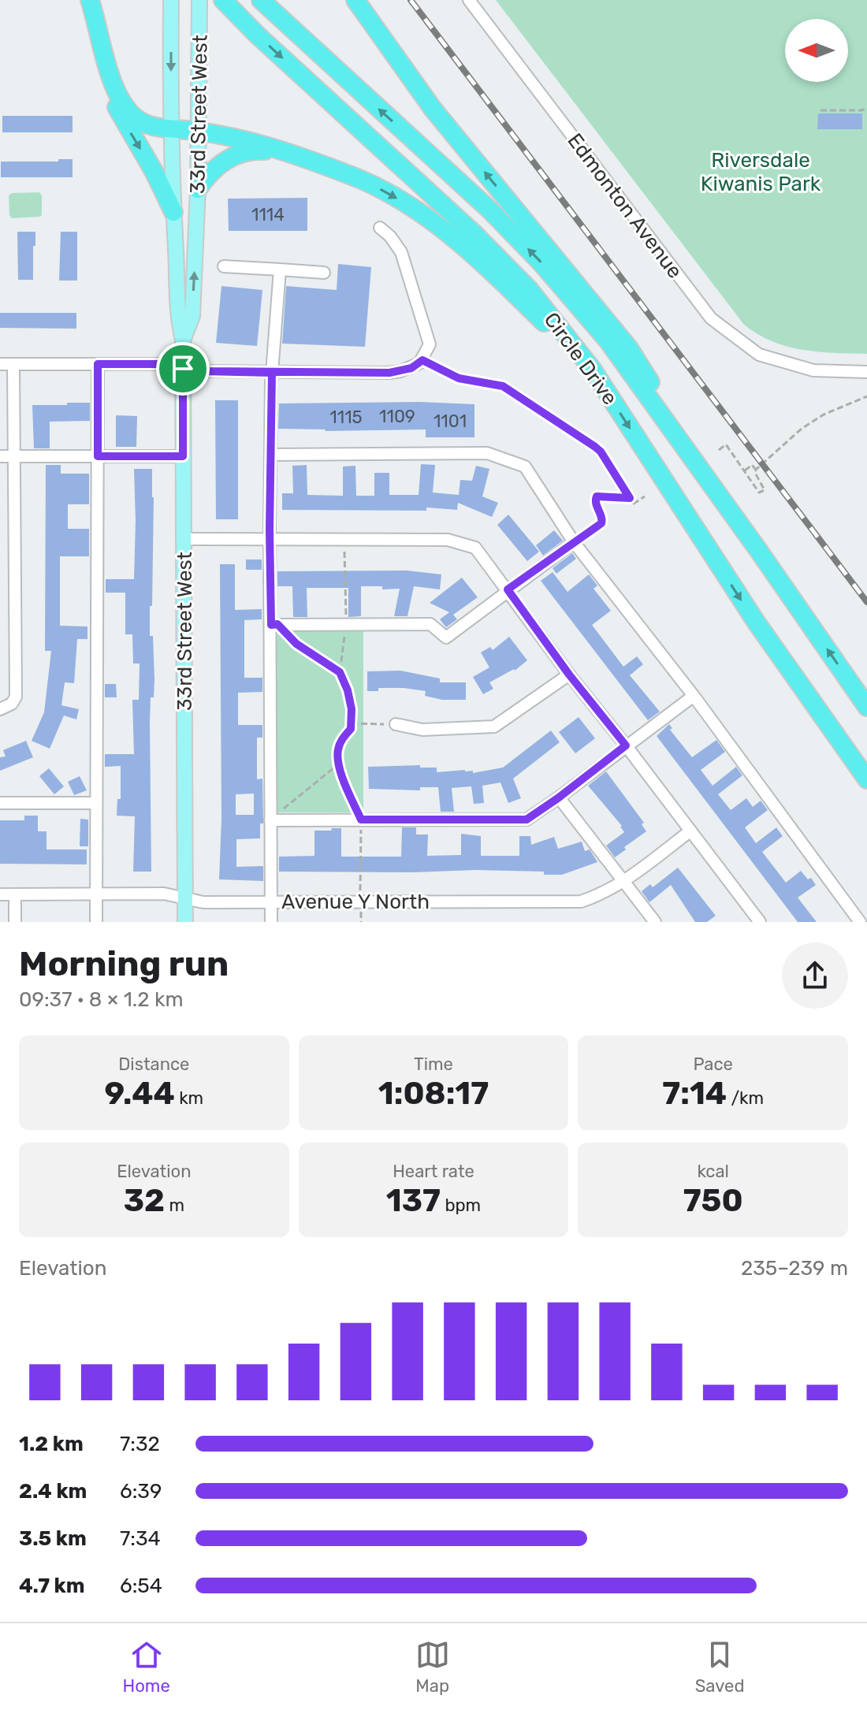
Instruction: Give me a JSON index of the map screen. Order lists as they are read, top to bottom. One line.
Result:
{"streets":{"highway":["Circle Drive"],"main road":["33rd Street West"],"street":["Edmonton Avenue","Avenue Y North"]},"crossings":[["33rd Street West","Avenue Y North"]],"parks":["Riversdale Kiwanis Park"],"house_numbers":["1114","1109","1115","1101"],"north":"left","page":{"heading":["Morning run","09:37 · 8 × 1.2 km"],"stats":[["Distance","9.44 km"],["Time","1:08:17"],["Pace","7:14 /km"],["Elevation","32 m"],["Heart rate","137 bpm"],["kcal","750"]],"chart":["Elevation","235–239 m"],"list":[{"name":"1.2 km","note":"7:32"},{"name":"2.4 km","note":"6:39"},{"name":"3.5 km","note":"7:34"},{"name":"4.7 km","note":"6:54"}],"tabs":["Home","Map","Saved"]}}
